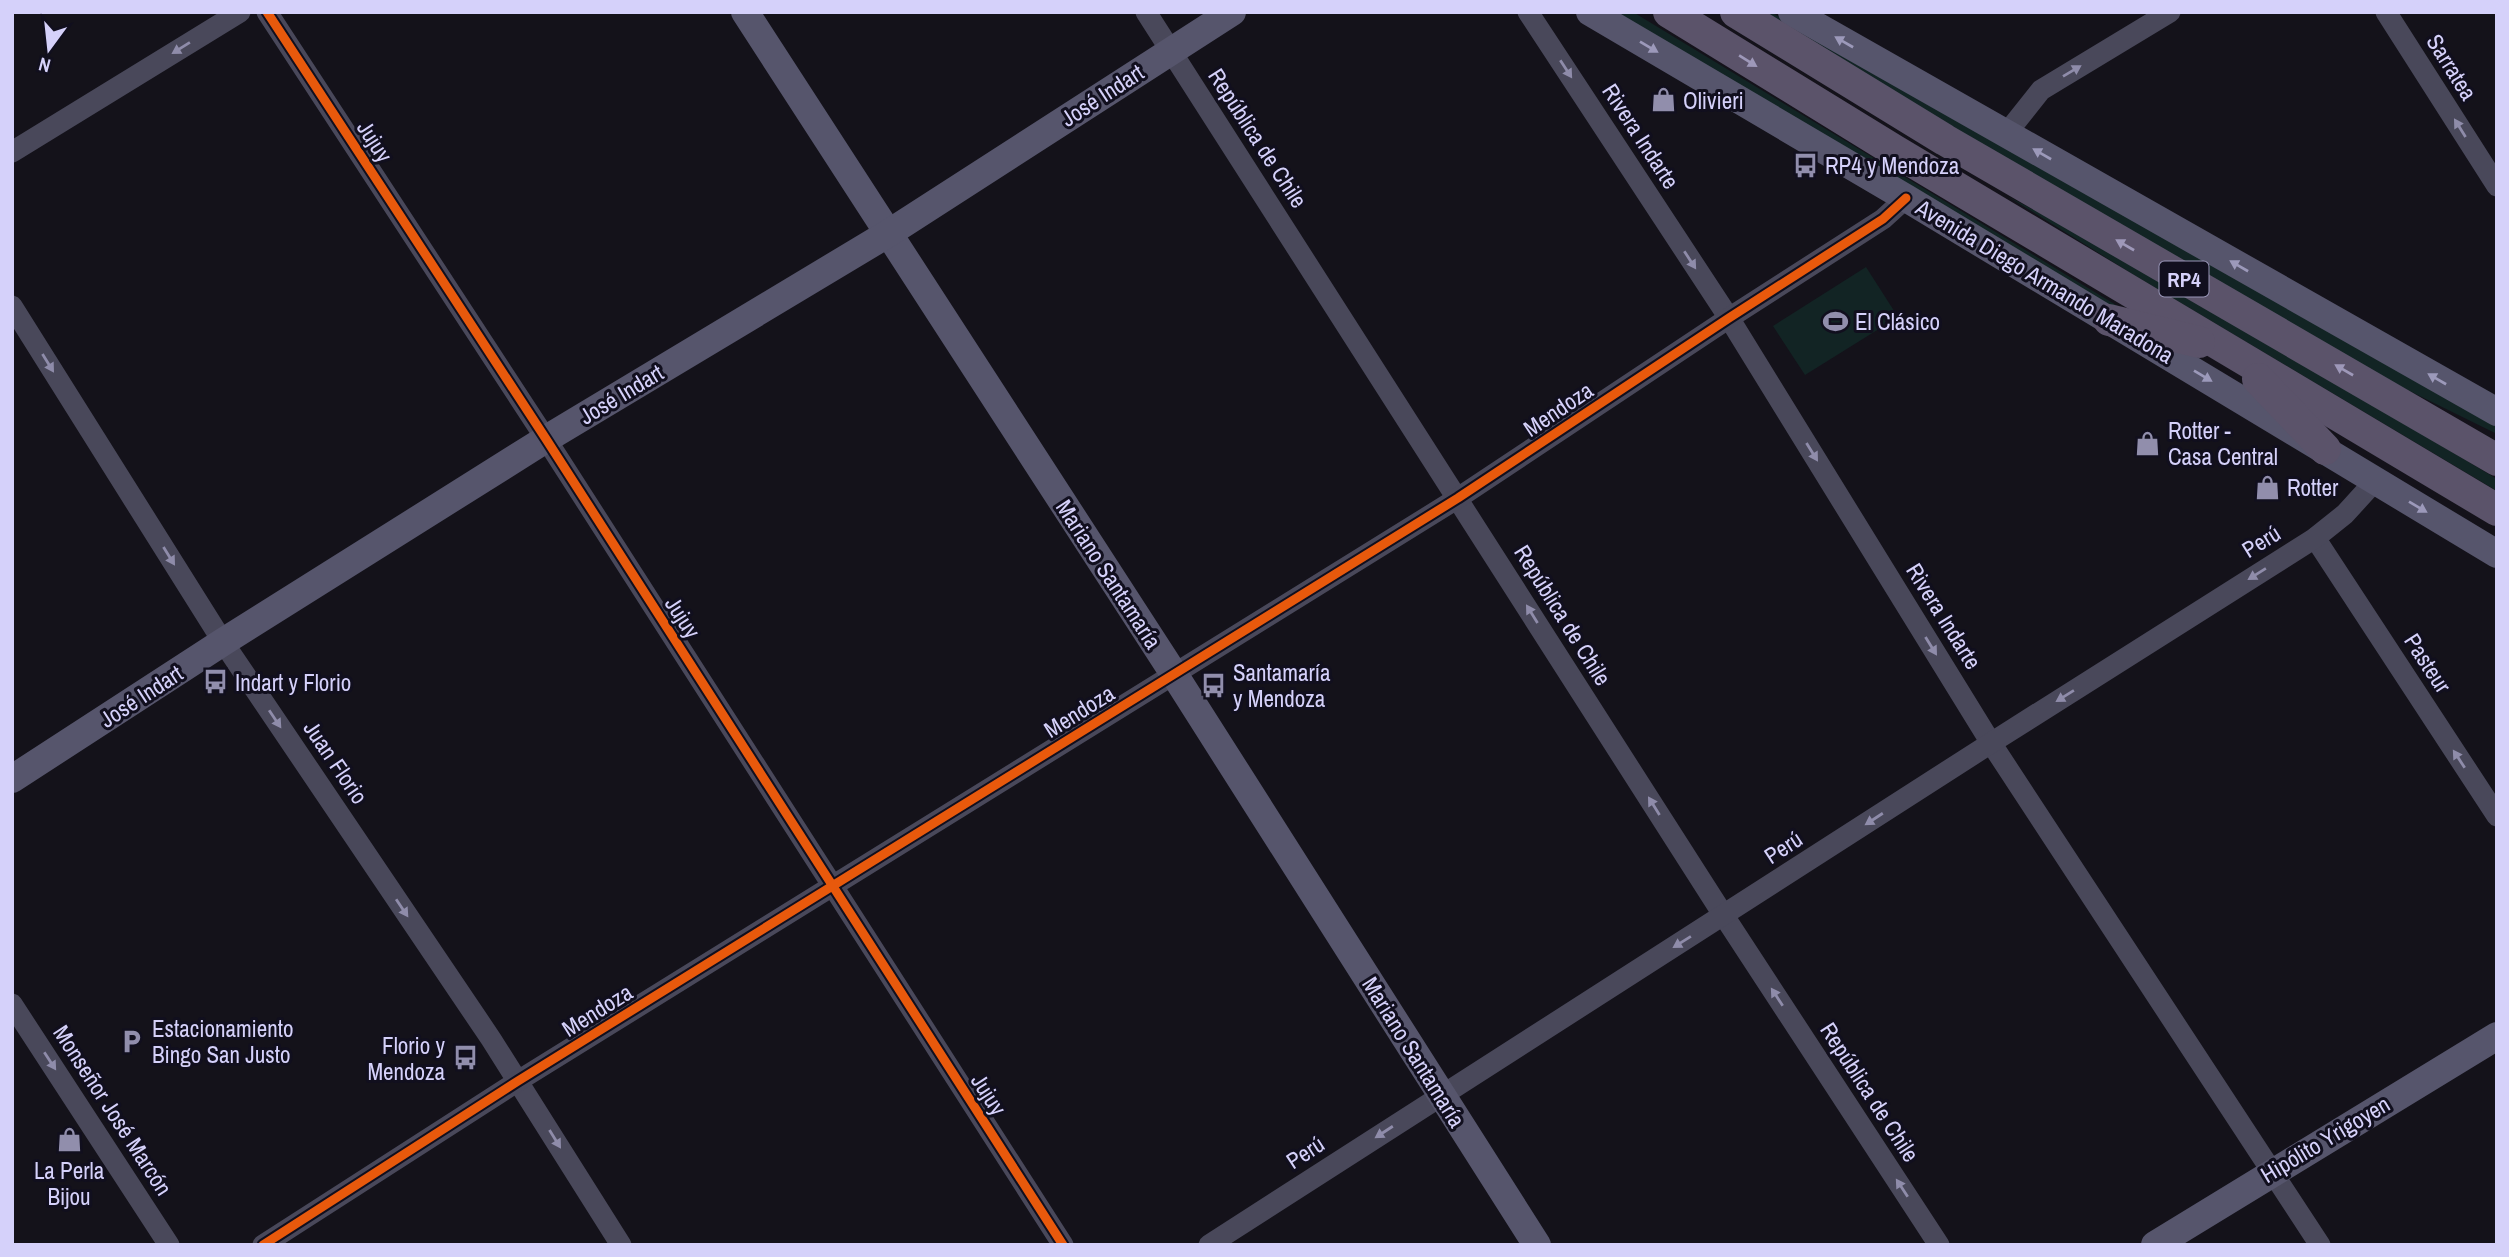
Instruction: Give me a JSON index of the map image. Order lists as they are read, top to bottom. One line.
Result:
{"streets":{"main road":["RP4","Avenida Diego Armando Maradona"],"street":["Sarratea","José Indart","Rivera Indarte","República de Chile","Jujuy","Mendoza","Perú","Mariano Santamaría","Pasteur","Juan Florio","Monseñor José Marcón","Hipólito Yrigoyen"]},"crossings":[["José Indart","República de Chile"],["José Indart","Jujuy"],["José Indart","Mariano Santamaría"],["José Indart","Juan Florio"],["Rivera Indarte","Mendoza"],["Rivera Indarte","Perú"],["Rivera Indarte","Hipólito Yrigoyen"],["República de Chile","Mendoza"],["República de Chile","Perú"],["Jujuy","Mendoza"],["Avenida Diego Armando Maradona","Mendoza"],["Avenida Diego Armando Maradona","Perú"],["Mendoza","Mariano Santamaría"],["Mendoza","Juan Florio"],["Perú","Mariano Santamaría"],["Perú","Pasteur"]],"one_way":["Sarratea","Rivera Indarte","República de Chile","Perú","Pasteur","Juan Florio","Monseñor José Marcón"],"places":{"shop":["Olivieri","Rotter - Casa Central","Rotter","La Perla Bijou"],"bus stop":["RP4 y Mendoza","Indart y Florio","Santamaría y Mendoza","Florio y Mendoza"],"sports":["El Clásico"],"parking":["Estacionamiento Bingo San Justo"]},"north":"bottom"}
